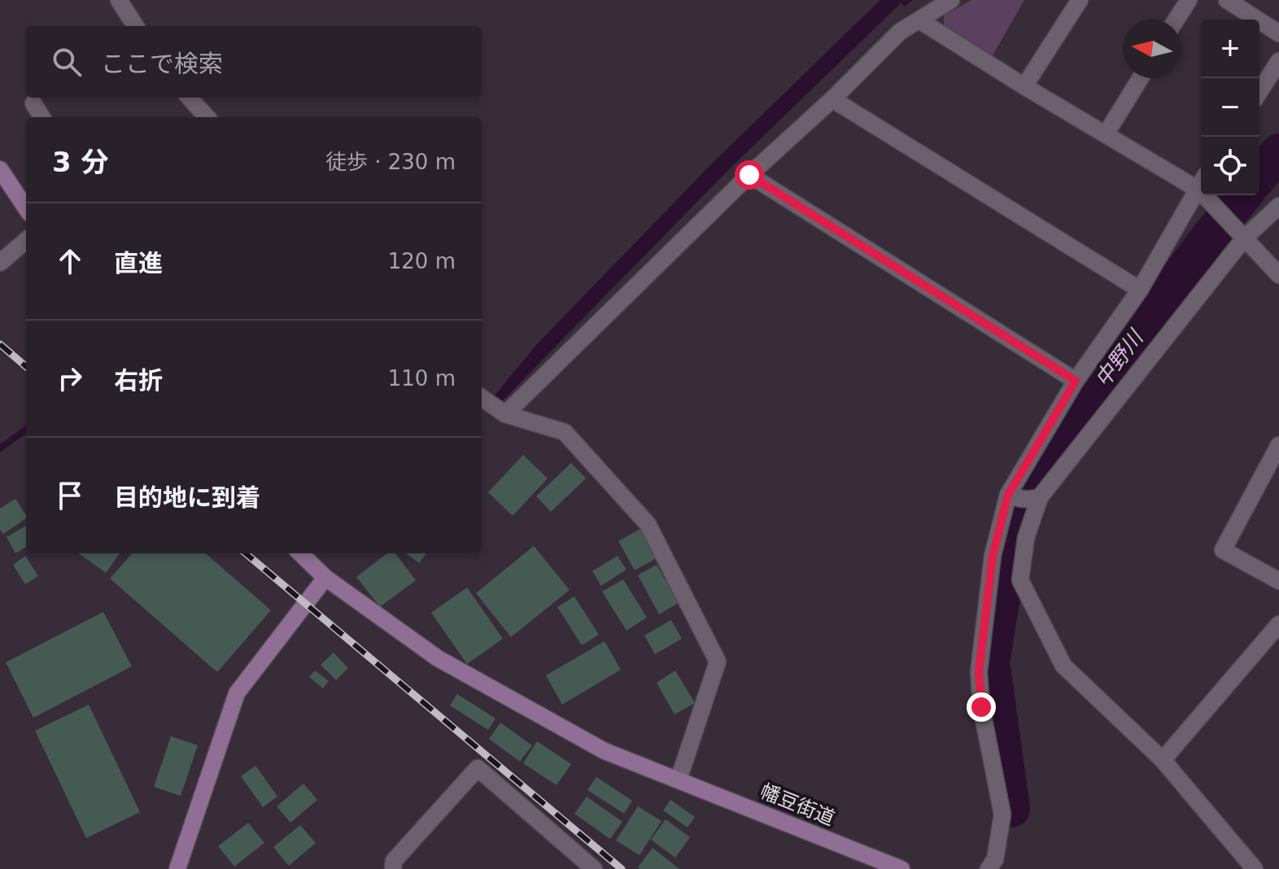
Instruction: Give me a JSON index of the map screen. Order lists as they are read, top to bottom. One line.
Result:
{"streets":{"street":["幡豆街道"]},"water":["中野川"],"north":"left","page":{"map_buttons":["+","−"],"search":"ここで検索","heading":["3 分","徒歩 · 230 m"],"list":[["直進","120 m"],["右折","110 m"],"目的地に到着"]}}
